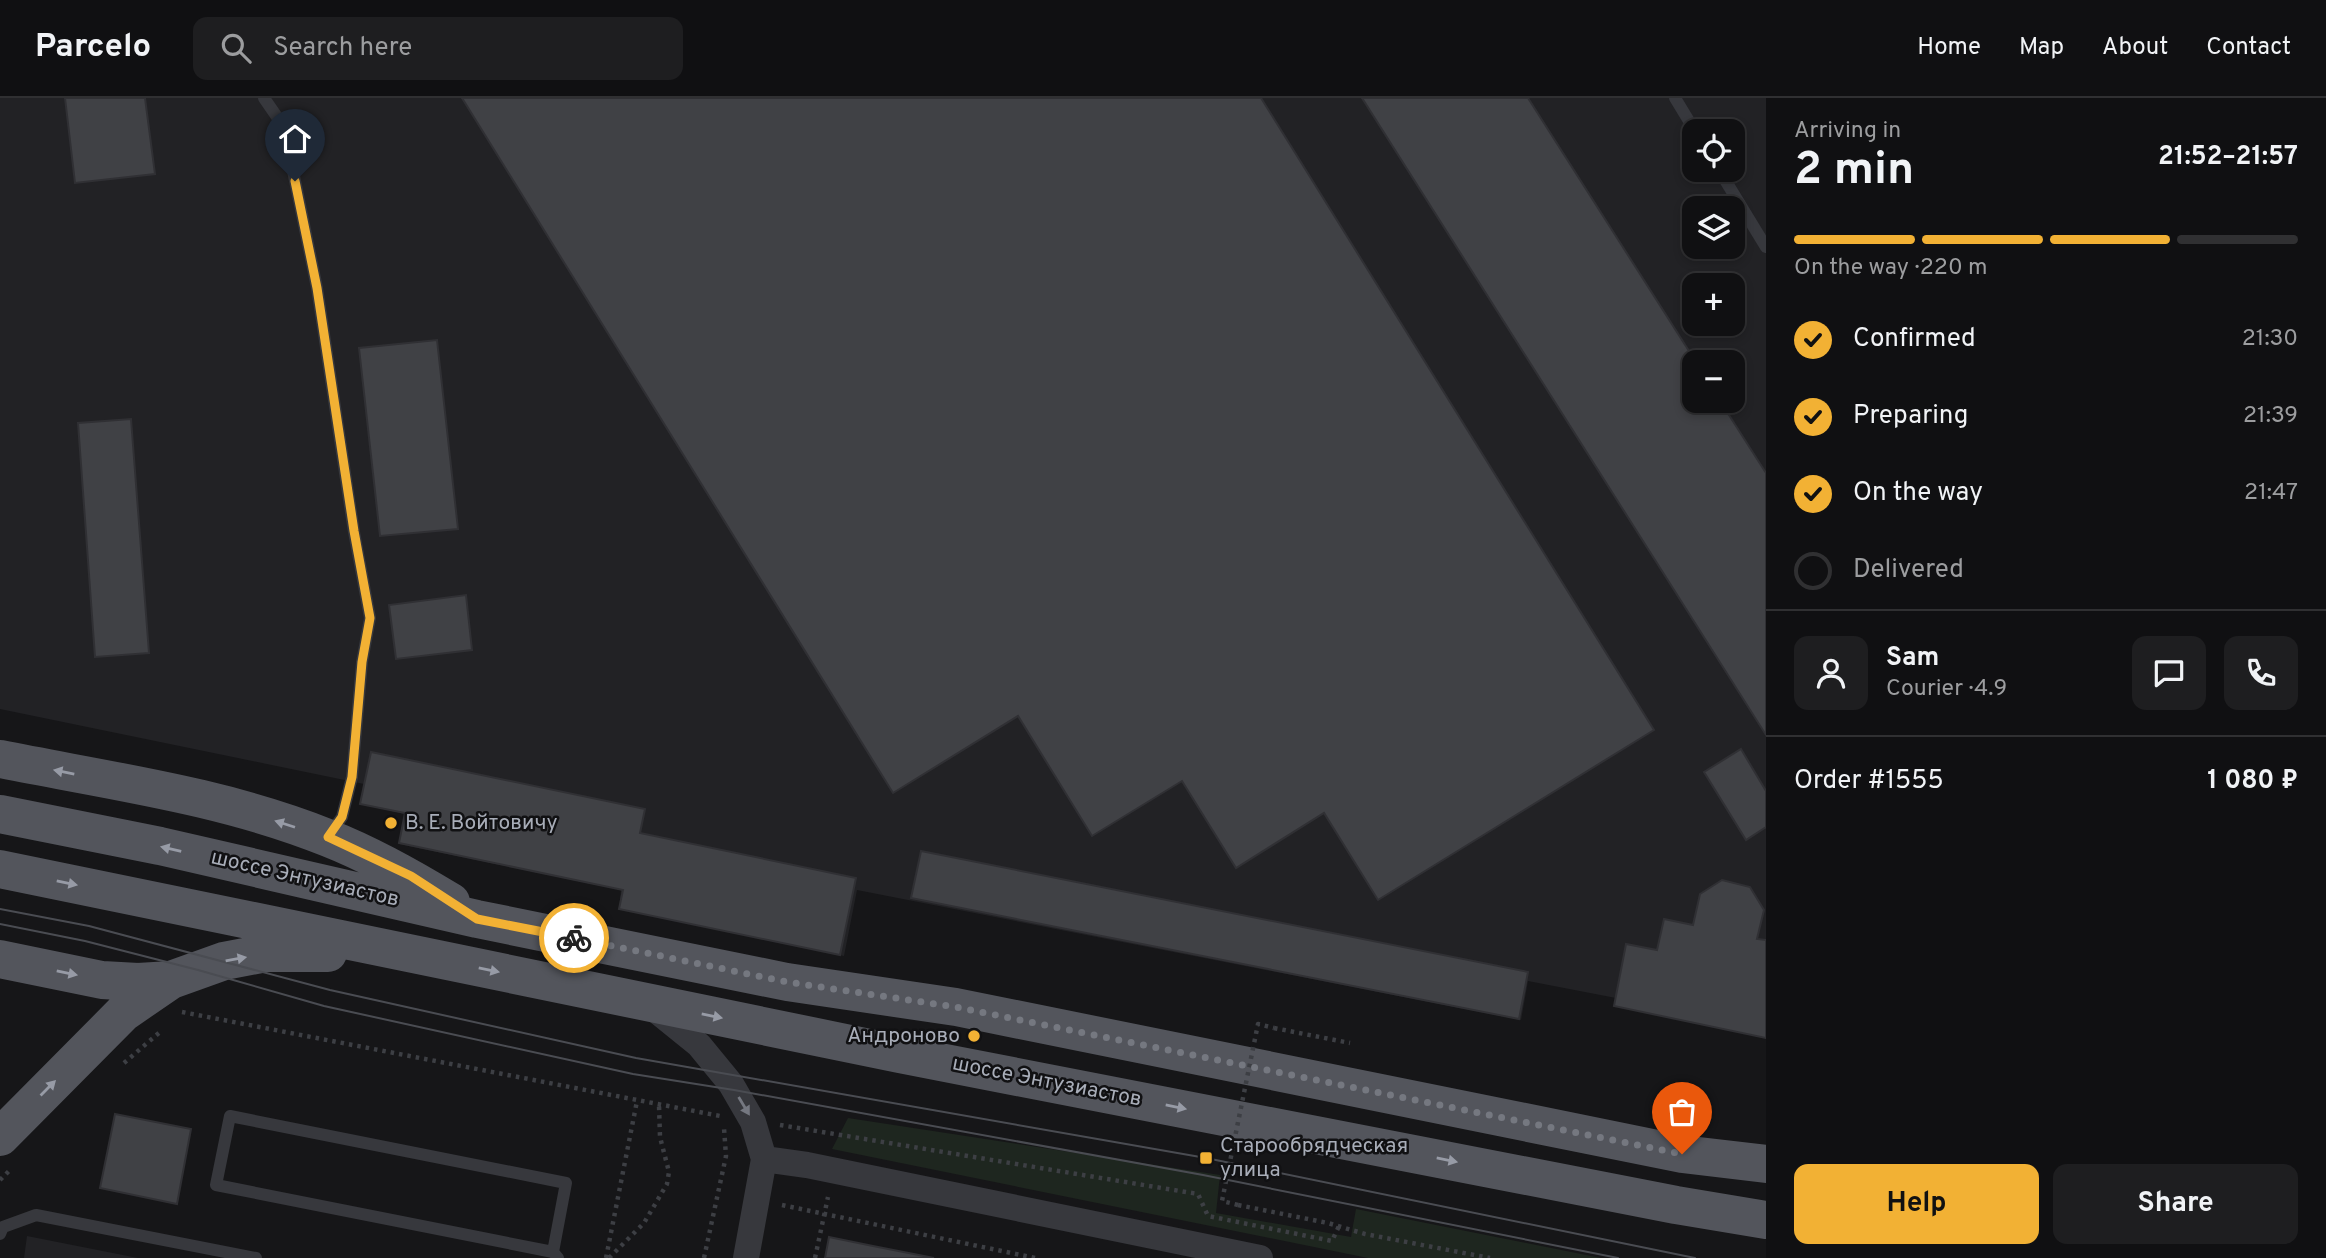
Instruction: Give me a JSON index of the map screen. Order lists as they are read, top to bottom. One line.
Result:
{"streets":{"main road":["шоссе Энтузиастов"]},"places":{"other":["В. Е. Войтовичу","Андроново"],"transit":["Старообрядческая улица"]},"page":{"header":"Parcelo","search":"Search here","nav":["Home","Map","About","Contact"],"heading":["2 min","Arriving in","21:52–21:57"],"panel":["Sam","Courier · 4.9","Order #1555","1 080 ₽"],"map_buttons":["+","−"],"bar":"On the way · 220 m","list":[["Confirmed","21:30"],["Preparing","21:39"],["On the way","21:47"],"Delivered"],"buttons":["Help","Share"]}}
